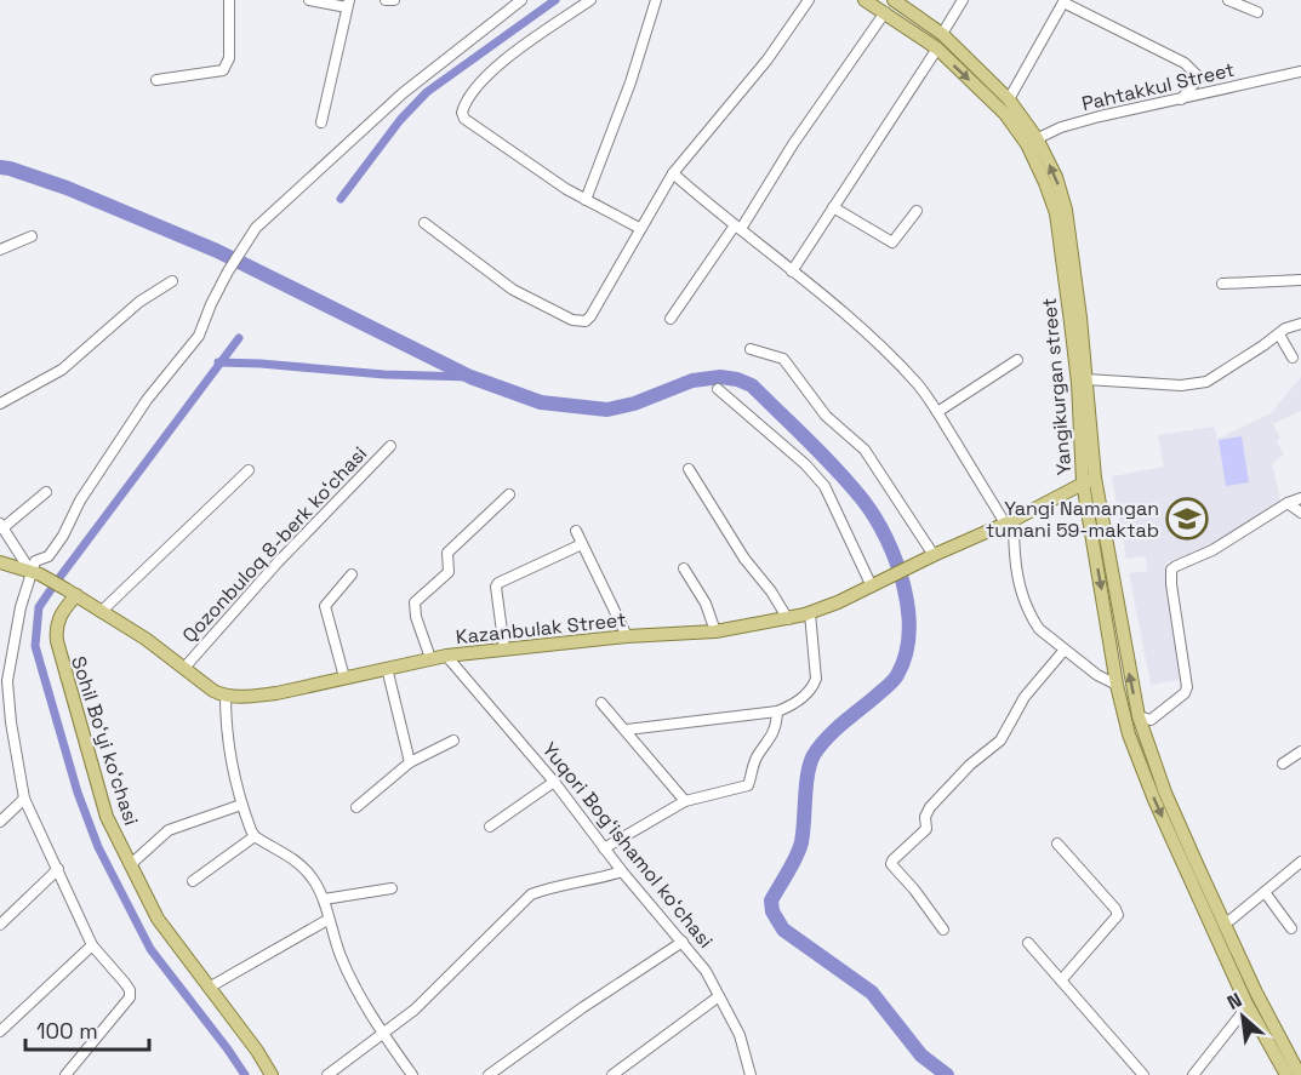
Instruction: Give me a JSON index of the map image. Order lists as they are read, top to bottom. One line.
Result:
{"streets":{"main road":["Yangikurgan street","Kazanbulak Street","Sohil Boʻyi koʻchasi"],"street":["Pahtakkul Street","Qozonbuloq 8-berk koʻchasi","Yuqori Bogʻishamol koʻchasi"]},"crossings":[["Pahtakkul Street","Yangikurgan street"],["Yangikurgan street","Kazanbulak Street"],["Kazanbulak Street","Yuqori Bogʻishamol koʻchasi"]],"places":{"school or university":["Yangi Namangan tumani 59-maktab"]},"scale_bar":"100 m","north":"top left"}
